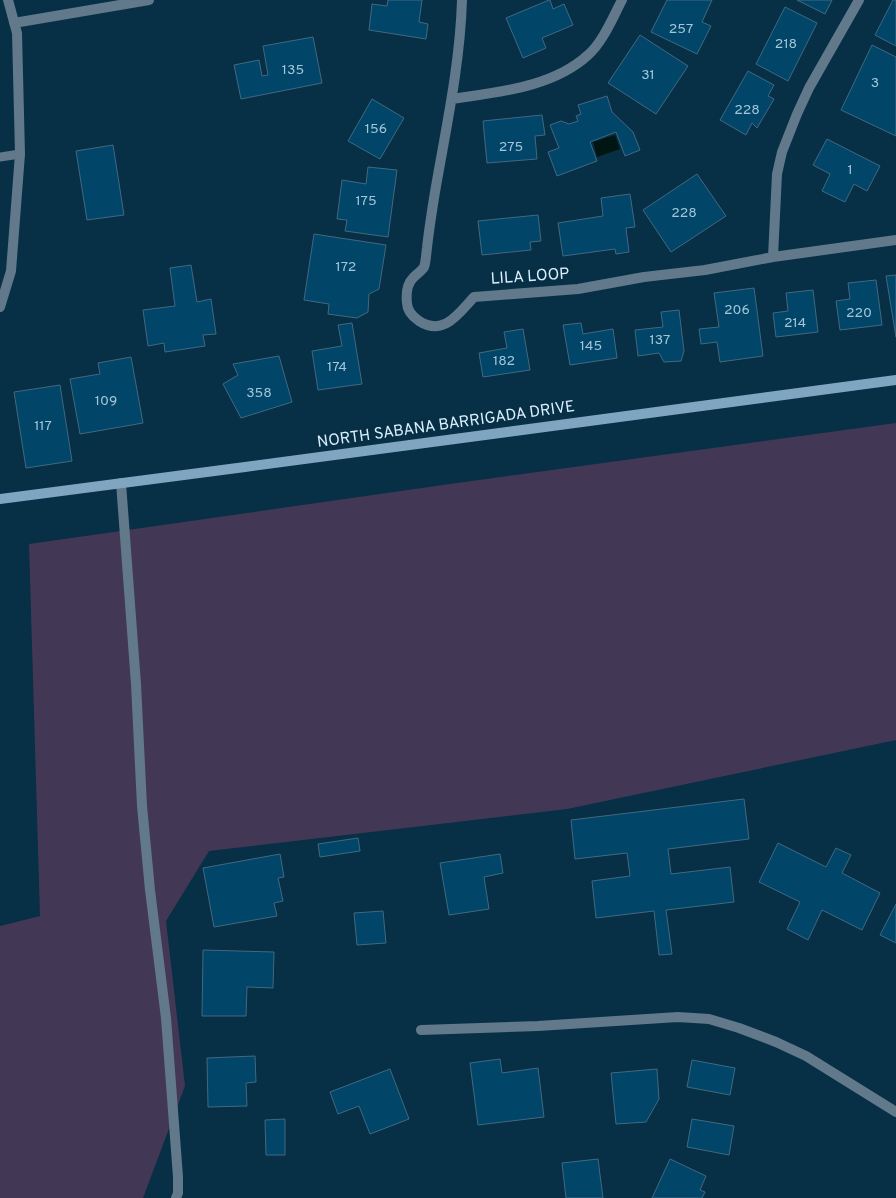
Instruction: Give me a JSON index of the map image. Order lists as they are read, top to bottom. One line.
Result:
{"streets":{"main road":["NORTH SABANA BARRIGADA DRIVE"],"street":["LILA LOOP"]},"house_numbers":["257","218","135","31","3","228","156","275","1","175","228","172","206","220","214","137","145","182","174","358","109","117"]}
